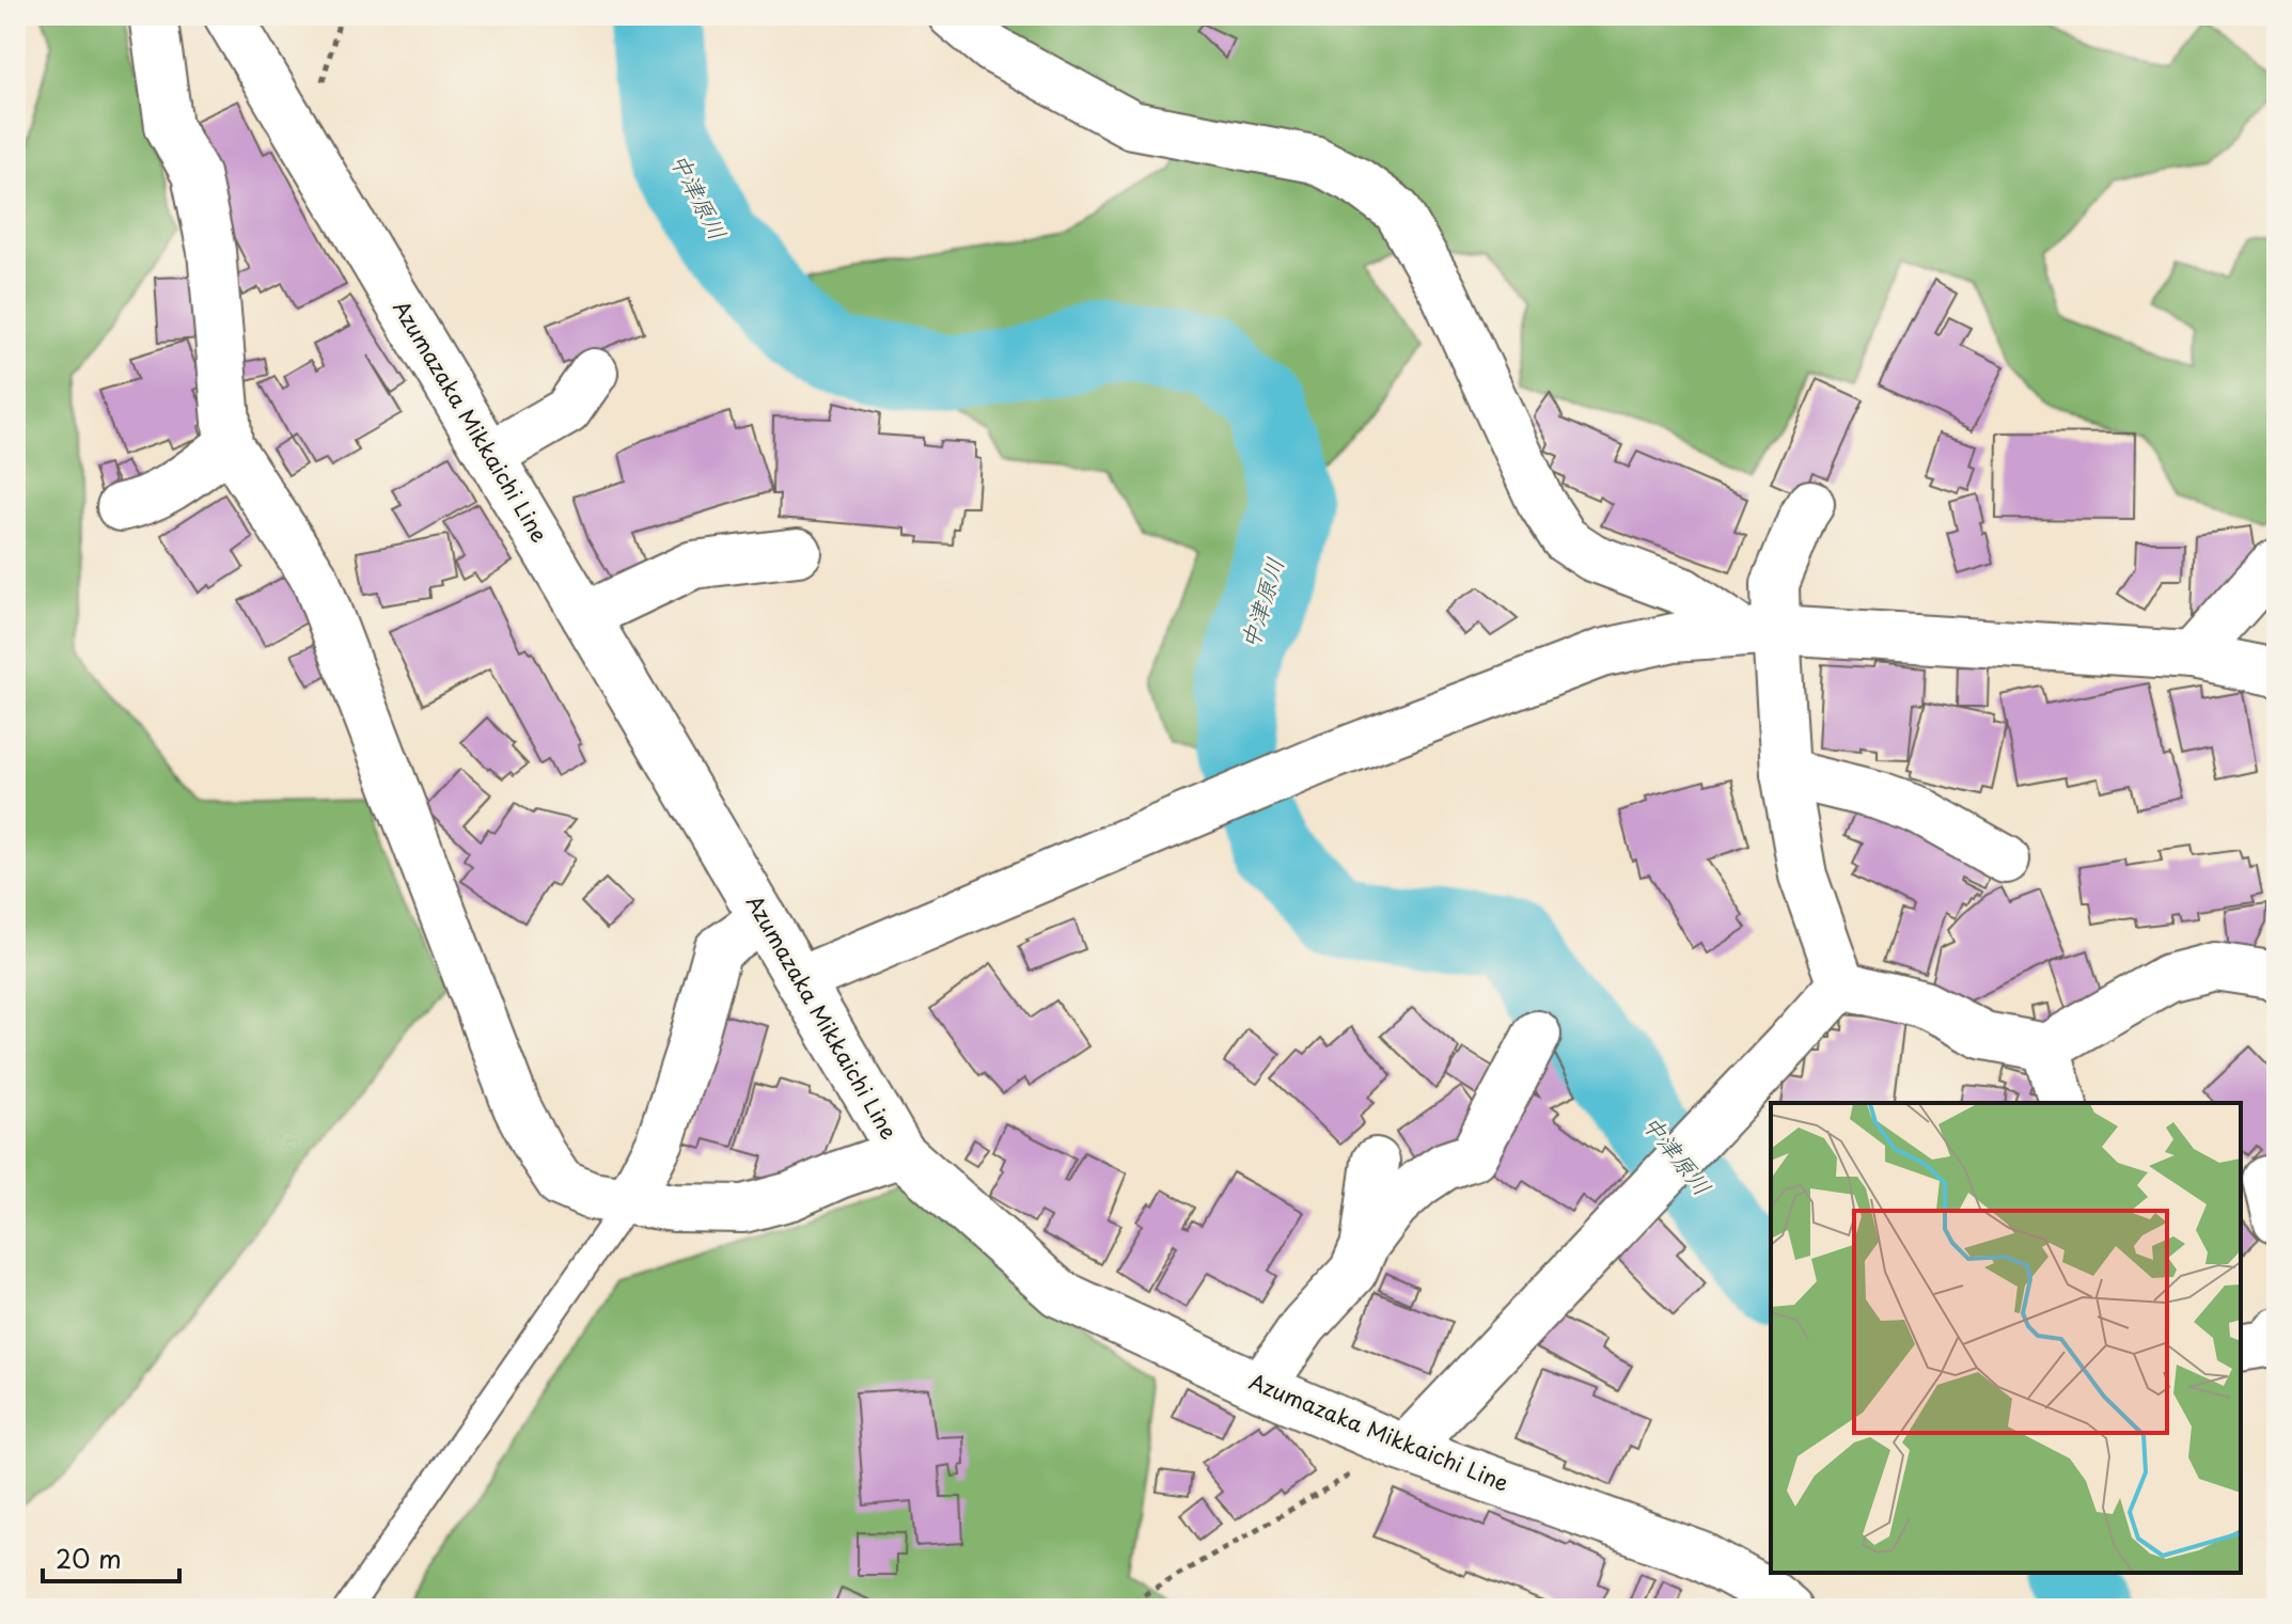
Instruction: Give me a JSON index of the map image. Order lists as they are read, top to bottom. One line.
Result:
{"streets":{"street":["Azumazaka Mikkaichi Line"]},"water":["中津原川"],"scale_bar":"20 m"}
